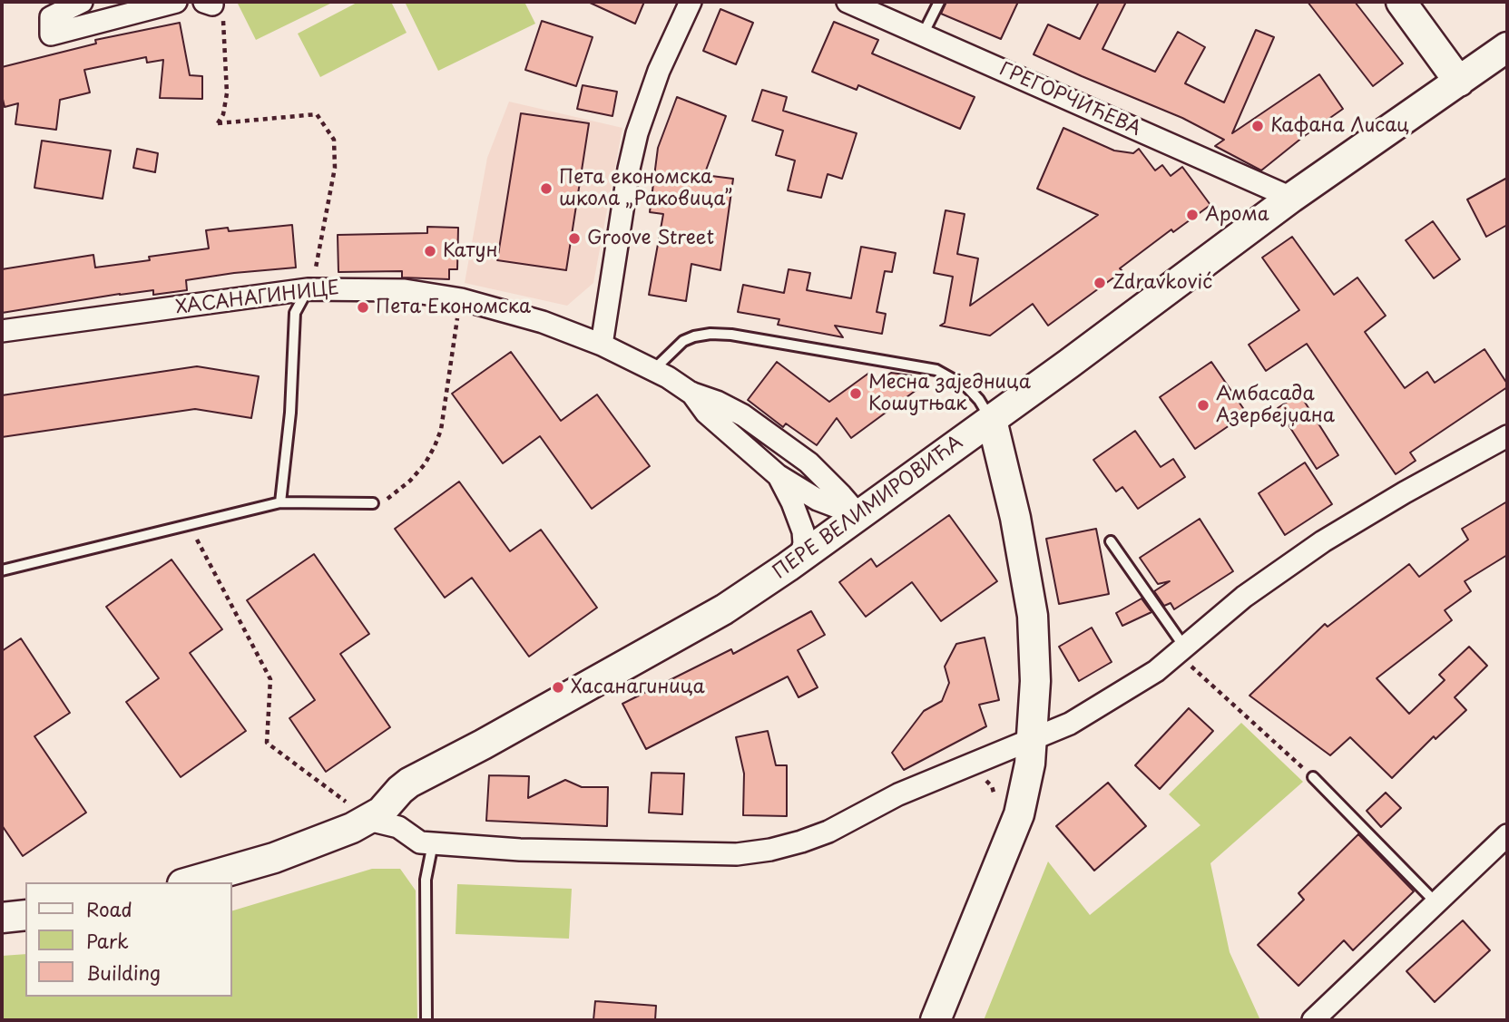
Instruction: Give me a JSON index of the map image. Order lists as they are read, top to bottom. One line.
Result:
{"streets":{"main road":["ПЕРЕ ВЕЛИМИРОВИЋА"],"street":["ГРЕГОРЧИЋЕВА","ХАСАНАГИНИЦЕ"]},"crossings":[["ГРЕГОРЧИЋЕВА","ПЕРЕ ВЕЛИМИРОВИЋА"],["ХАСАНАГИНИЦЕ","ПЕРЕ ВЕЛИМИРОВИЋА"]],"places":["Кафана Лисац","Пета економска школа „Раковица”","Арома","Groove Street","Катун","Zdravković","Пета Економска","Месна заједница Кошутњак","Амбасада Азербејџана","Хасанагиница"],"legend":["Road","Park","Building"]}
